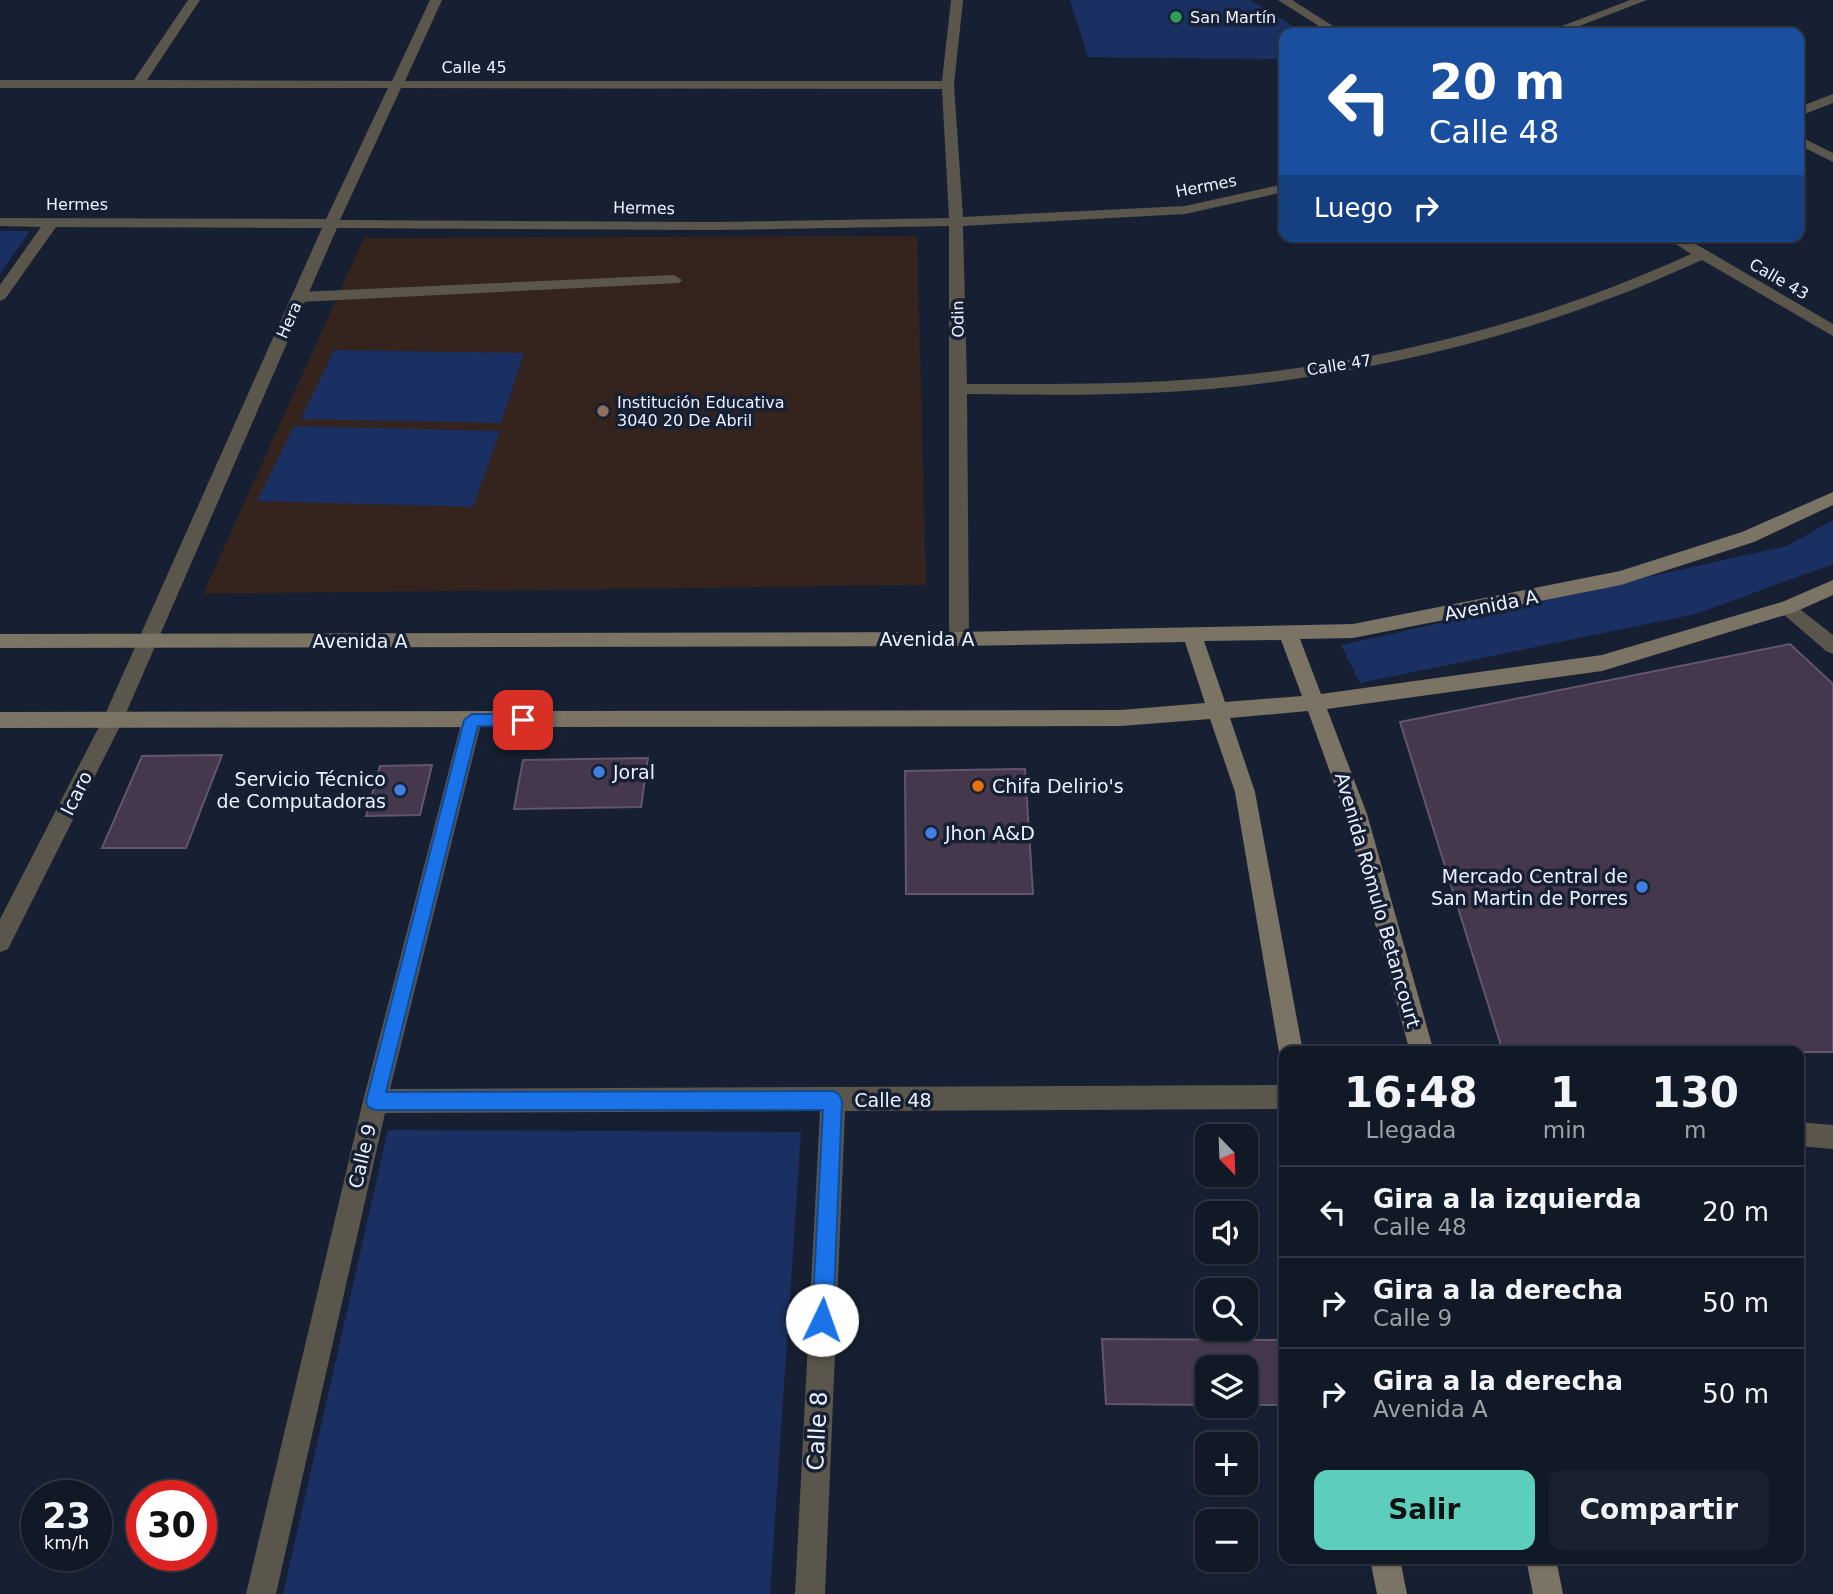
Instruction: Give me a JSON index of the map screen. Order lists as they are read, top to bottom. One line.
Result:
{"streets":{"street":["Calle 45","Hermes","Calle 43","Odin","Hera","Calle 47","Avenida A","Icaro","Avenida Rómulo Betancourt","Calle 48","Calle 9","Calle 8"]},"crossings":[["Calle 45","Odin"],["Calle 45","Hera"],["Hermes","Odin"],["Hermes","Hera"],["Calle 43","Calle 47"],["Odin","Calle 47"],["Odin","Avenida A"],["Hera","Avenida A"],["Hera","Icaro"],["Avenida A","Icaro"],["Avenida A","Avenida Rómulo Betancourt"],["Calle 48","Calle 9"],["Calle 48","Calle 8"]],"places":["San Martín","Institución Educativa 3040 20 De Abril","Joral","Chifa Delirio's","Servicio Técnico de Computadoras","Jhon A&D","Mercado Central de San Martin de Porres"],"north":"bottom right","page":{"turn":["20 m","Calle 48"],"then":"Luego","eta":["16:48","Llegada","1","min","130","m"],"map_buttons":["+","−"],"list":[{"name":"Gira a la izquierda","note":"Calle 48","value":"20 m"},{"name":"Gira a la derecha","note":"Calle 9","value":"50 m"},{"name":"Gira a la derecha","note":"Avenida A","value":"50 m"}],"buttons":["Salir","Compartir"],"speed":"23 km/h","limit":"30"}}
